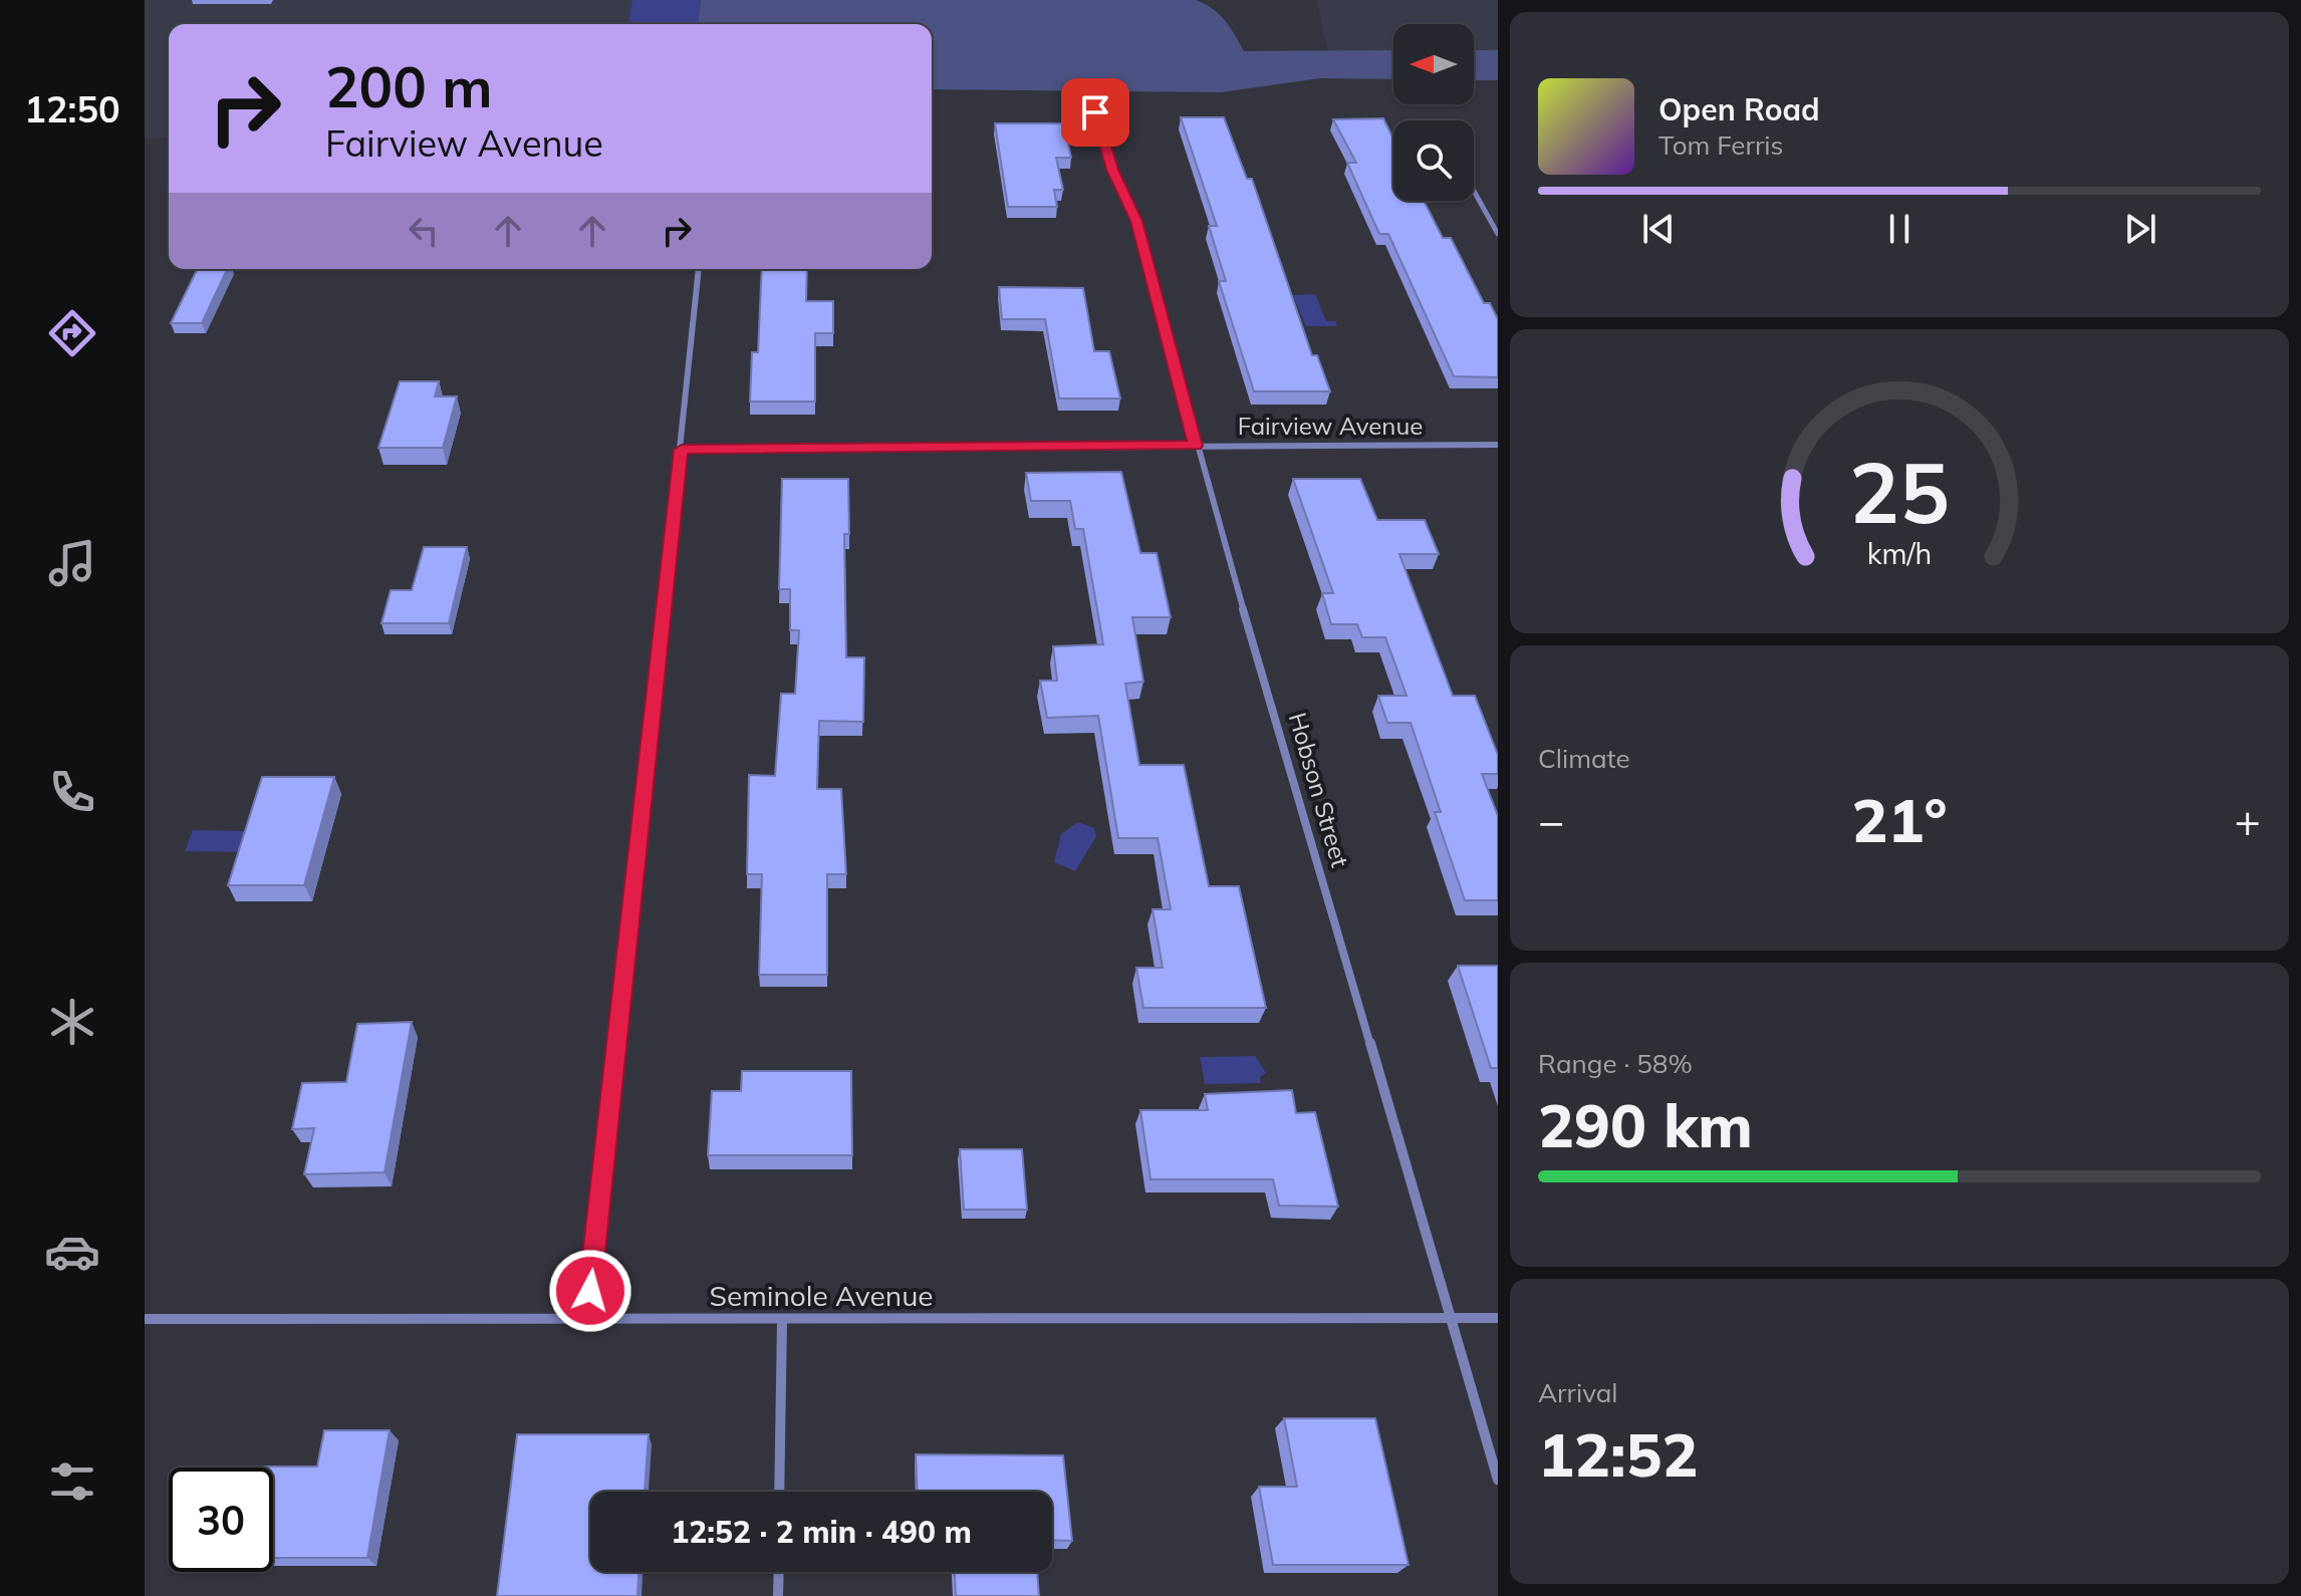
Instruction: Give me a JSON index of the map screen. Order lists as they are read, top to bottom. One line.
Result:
{"streets":{"street":["Fairview Avenue","Hobson Street","Seminole Avenue"]},"crossings":[["Fairview Avenue","Hobson Street"],["Hobson Street","Seminole Avenue"]],"north":"left","page":{"tabs":"12:50","turn":["200 m","Fairview Avenue"],"song":["Open Road","Tom Ferris"],"tile":["Climate",["Range · 58%","290 km"],["Arrival","12:52"]],"heat":["−","21°","+"],"limit":"30","trip":"12:52 · 2 min · 490 m","gauge":["25","km/h"]}}
